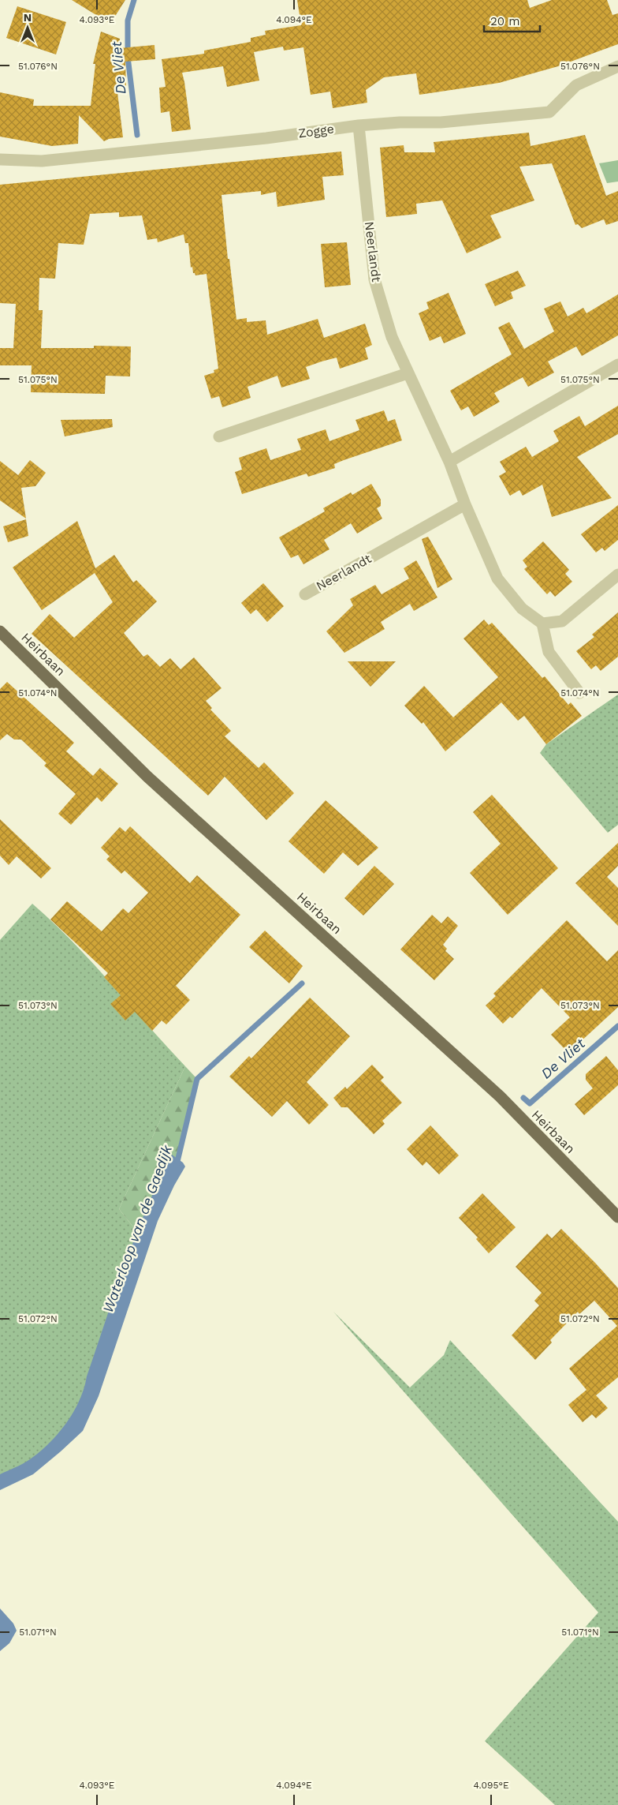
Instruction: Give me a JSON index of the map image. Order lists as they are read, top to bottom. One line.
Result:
{"streets":{"main road":["Heirbaan"],"street":["Zogge","Neerlandt"]},"crossings":[["Zogge","Neerlandt"]],"water":["De Vliet","Waterloop van de Gaedijk"],"scale_bar":"20 m","north":"top","coordinates":["4.093°E","4.094°E","51.076°N","51.075°N","51.074°N","51.073°N","51.072°N","51.071°N","4.095°E"]}
